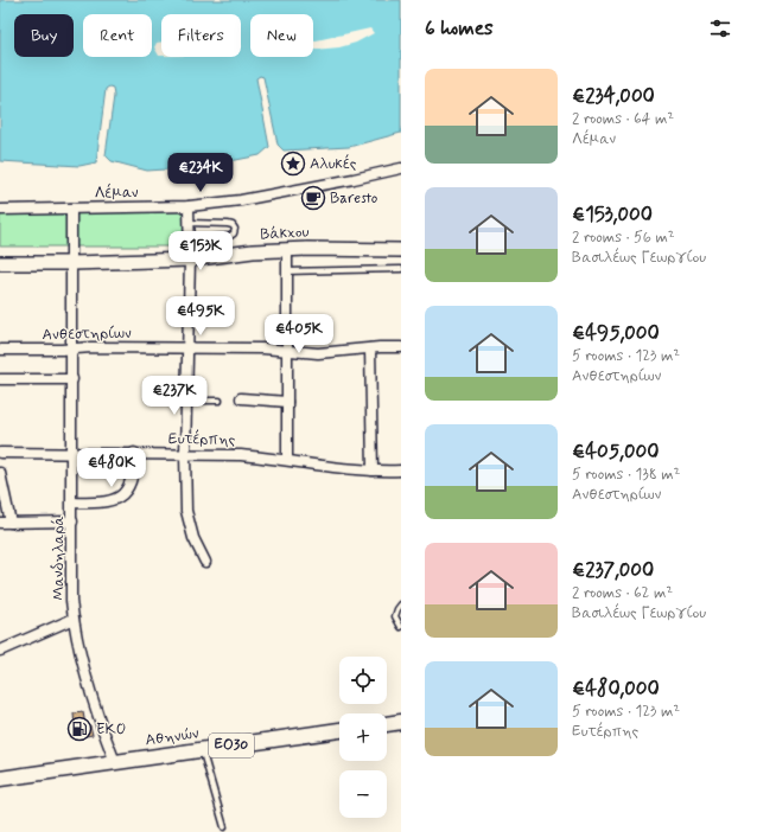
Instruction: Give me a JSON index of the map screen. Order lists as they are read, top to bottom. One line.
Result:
{"streets":{"main road":["Αθηνών","ΕΟ30"],"street":["Λέμαν","Βάκχου","Ανθεστηρίων","Ευτέρπης","Μανδηλαρά"]},"crossings":[["Λέμαν","Μανδηλαρά"],["Βάκχου","Μανδηλαρά"],["Ανθεστηρίων","Μανδηλαρά"],["Ευτέρπης","Μανδηλαρά"],["Μανδηλαρά","Αθηνών"]],"places":{"place":["Αλυκές"],"cafe":["Baresto"],"fuel station":["EKO"]},"page":{"heading":"6 homes","chip":["Buy","Rent","Filters","New"],"list":[{"name":"€234,000","note":"2 rooms · 64 m² · Λέμαν"},{"name":"€153,000","note":"2 rooms · 56 m² · Βασιλέως Γεωργίου"},{"name":"€495,000","note":"5 rooms · 123 m² · Ανθεστηρίων"},{"name":"€405,000","note":"5 rooms · 138 m² · Ανθεστηρίων"},{"name":"€237,000","note":"2 rooms · 62 m² · Βασιλέως Γεωργίου"},{"name":"€480,000","note":"5 rooms · 123 m² · Ευτέρπης"}],"price":["€234K","€153K","€495K","€405K","€237K","€480K"],"map_buttons":["+","−"]}}
